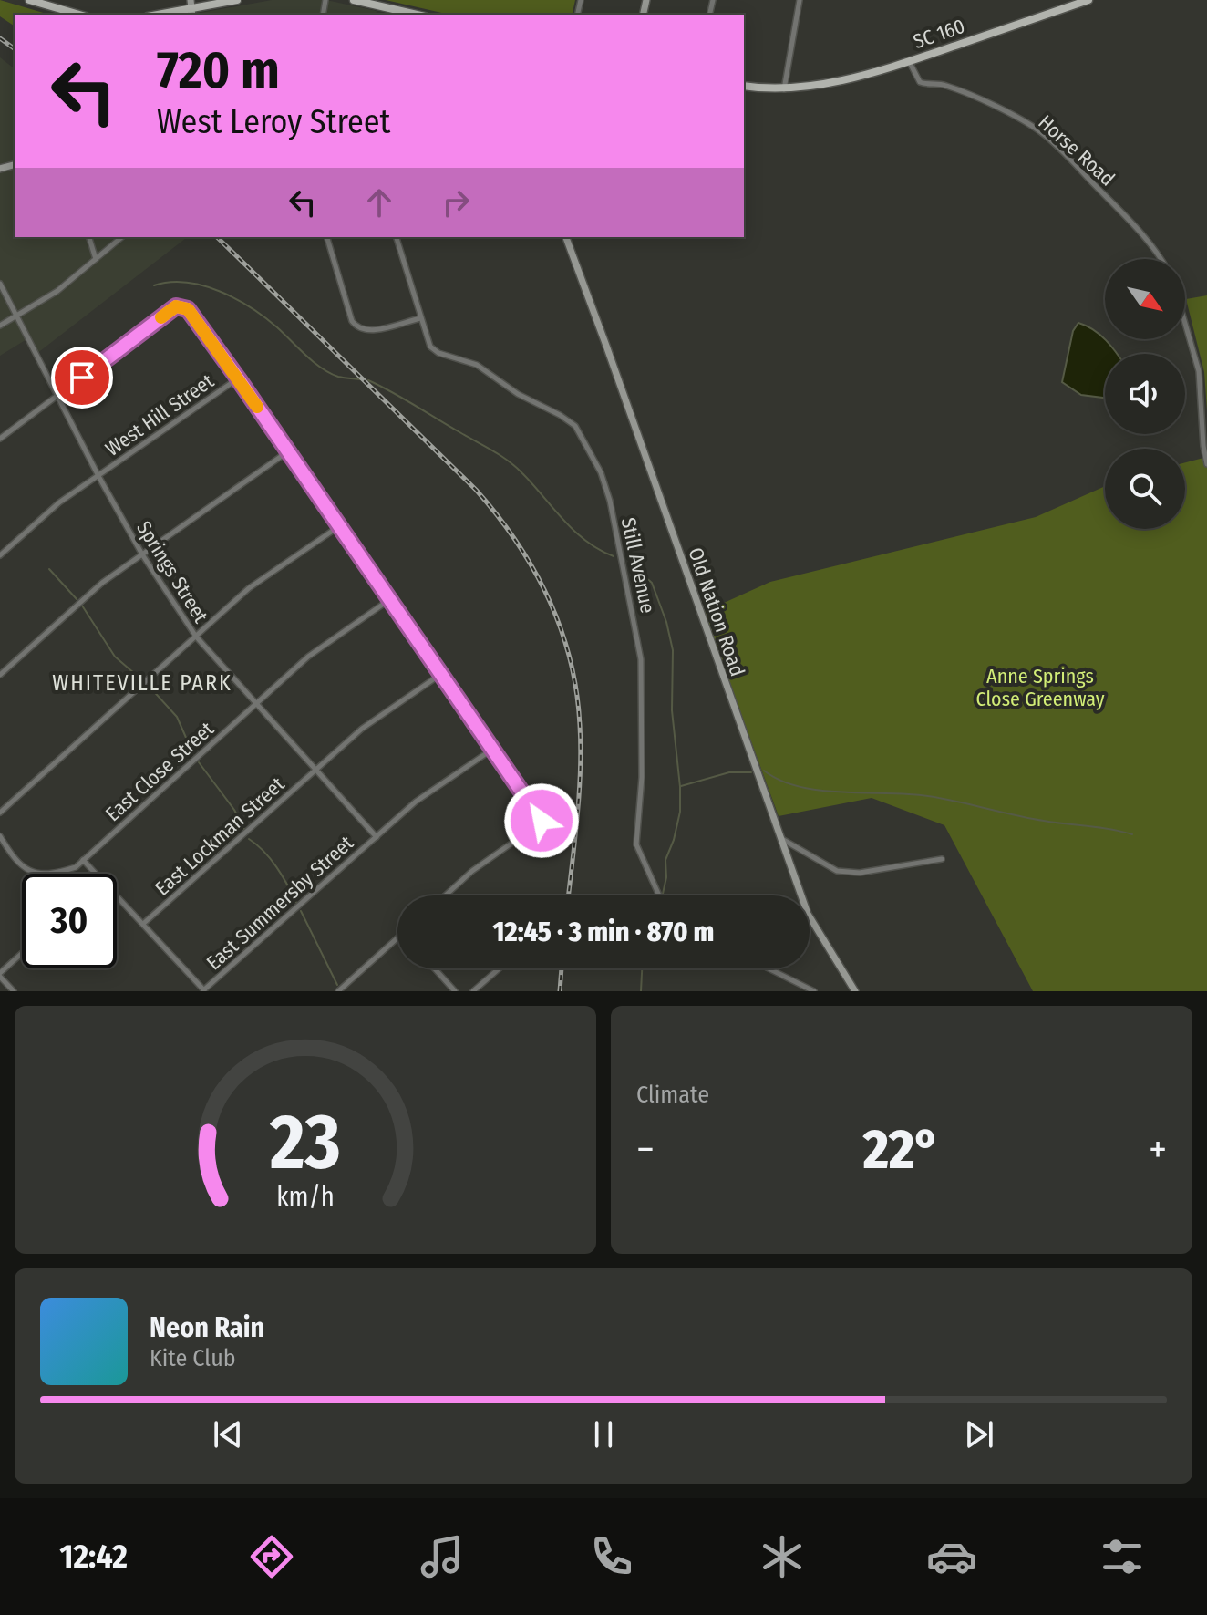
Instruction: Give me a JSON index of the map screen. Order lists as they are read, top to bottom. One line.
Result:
{"streets":{"main road":["SC 160","Old Nation Road"],"street":["Horse Road","West Hill Street","Still Avenue","Springs Street","East Close Street","East Lockman Street","East Summersby Street"]},"crossings":[["SC 160","Horse Road"],["West Hill Street","Springs Street"],["Springs Street","East Close Street"],["Springs Street","East Lockman Street"],["Springs Street","East Summersby Street"]],"districts":["WHITEVILLE PARK"],"parks":["Anne Springs Close Greenway"],"north":"bottom right","page":{"turn":["720 m","West Leroy Street"],"limit":"30","trip":"12:45 · 3 min · 870 m","tile":"Climate","heat":["−","22°","+"],"song":["Neon Rain","Kite Club"],"tabs":"12:42","gauge":["23","km/h"]}}
